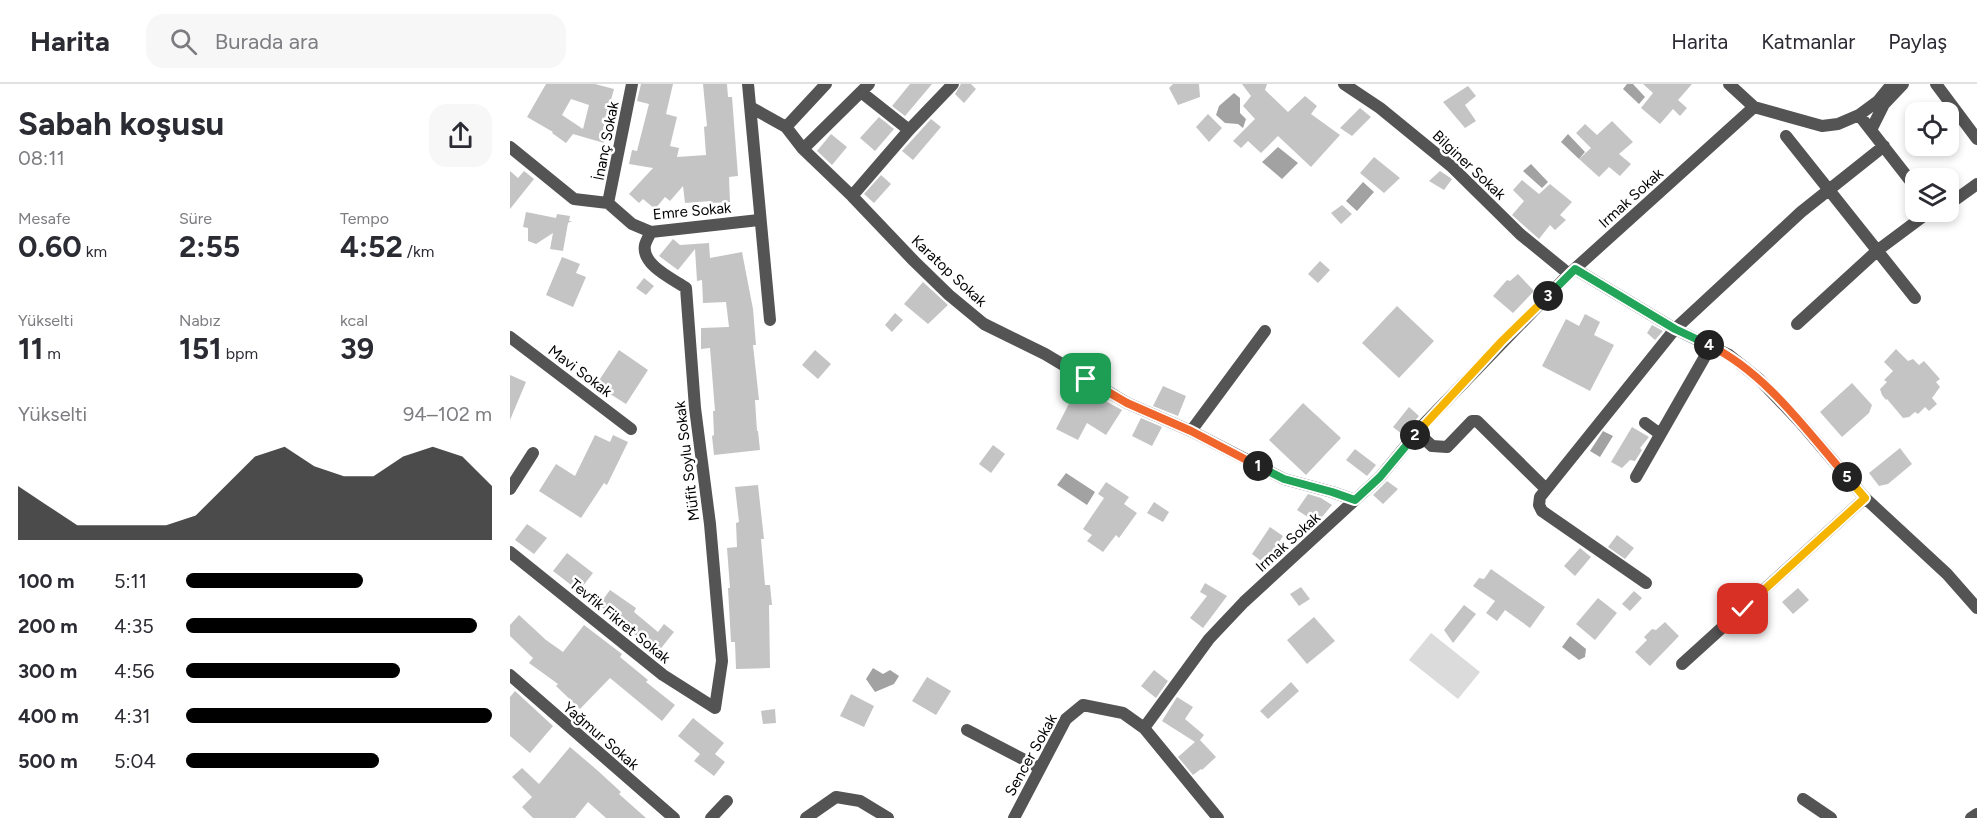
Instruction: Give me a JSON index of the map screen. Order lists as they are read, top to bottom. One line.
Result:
{"streets":{"street":["İnanç Sokak","Bilginer Sokak","Irmak Sokak","Emre Sokak","Karatop Sokak","Mavi Sokak","Müfit Soylu Sokak","Tevfik Fikret Sokak","Yağmur Sokak","Sencer Sokak"]},"crossings":[["İnanç Sokak","Emre Sokak"],["Bilginer Sokak","Irmak Sokak"],["Irmak Sokak","Karatop Sokak"],["Irmak Sokak","Sencer Sokak"],["Emre Sokak","Müfit Soylu Sokak"],["Müfit Soylu Sokak","Tevfik Fikret Sokak"]],"page":{"header":"Harita","search":"Burada ara","nav":["Harita","Katmanlar","Paylaş"],"heading":["Sabah koşusu","08:11"],"stats":[["Mesafe","0.60 km"],["Süre","2:55"],["Tempo","4:52 /km"],["Yükselti","11 m"],["Nabız","151 bpm"],["kcal","39"]],"pins":["3","4","2","1","5"],"chart":["Yükselti","94–102 m"],"list":[{"name":"100 m","note":"5:11"},{"name":"200 m","note":"4:35"},{"name":"300 m","note":"4:56"},{"name":"400 m","note":"4:31"},{"name":"500 m","note":"5:04"}]}}
